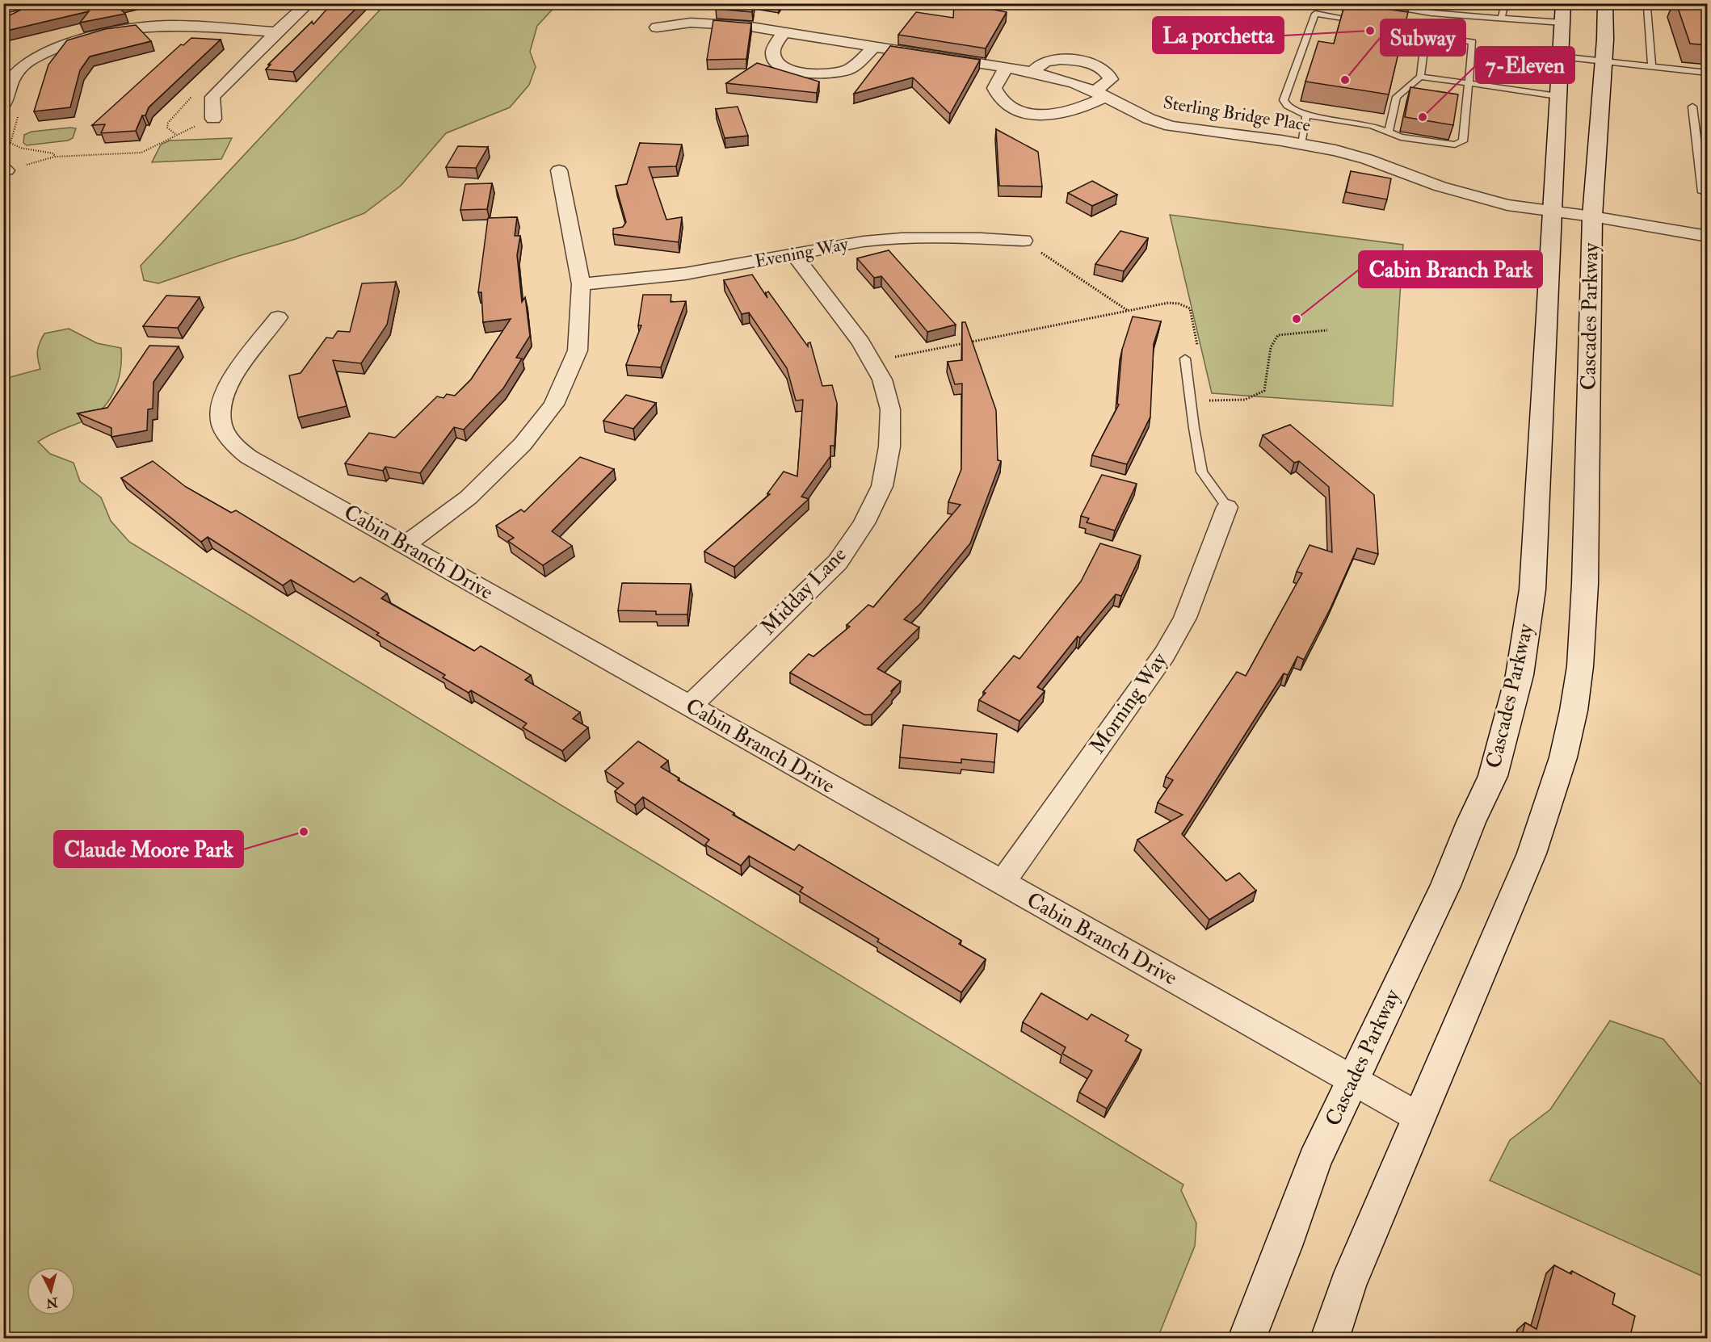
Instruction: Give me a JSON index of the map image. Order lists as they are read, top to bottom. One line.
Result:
{"streets":{"main road":["Cascades Parkway"],"street":["Sterling Bridge Place","Evening Way","Cabin Branch Drive","Midday Lane","Morning Way"]},"crossings":[["Sterling Bridge Place","Cascades Parkway"],["Evening Way","Midday Lane"],["Cascades Parkway","Cabin Branch Drive"],["Cabin Branch Drive","Midday Lane"],["Cabin Branch Drive","Morning Way"]],"places":["La porchetta","Subway","7-Eleven","Cabin Branch Park","Claude Moore Park"],"north":"bottom"}
